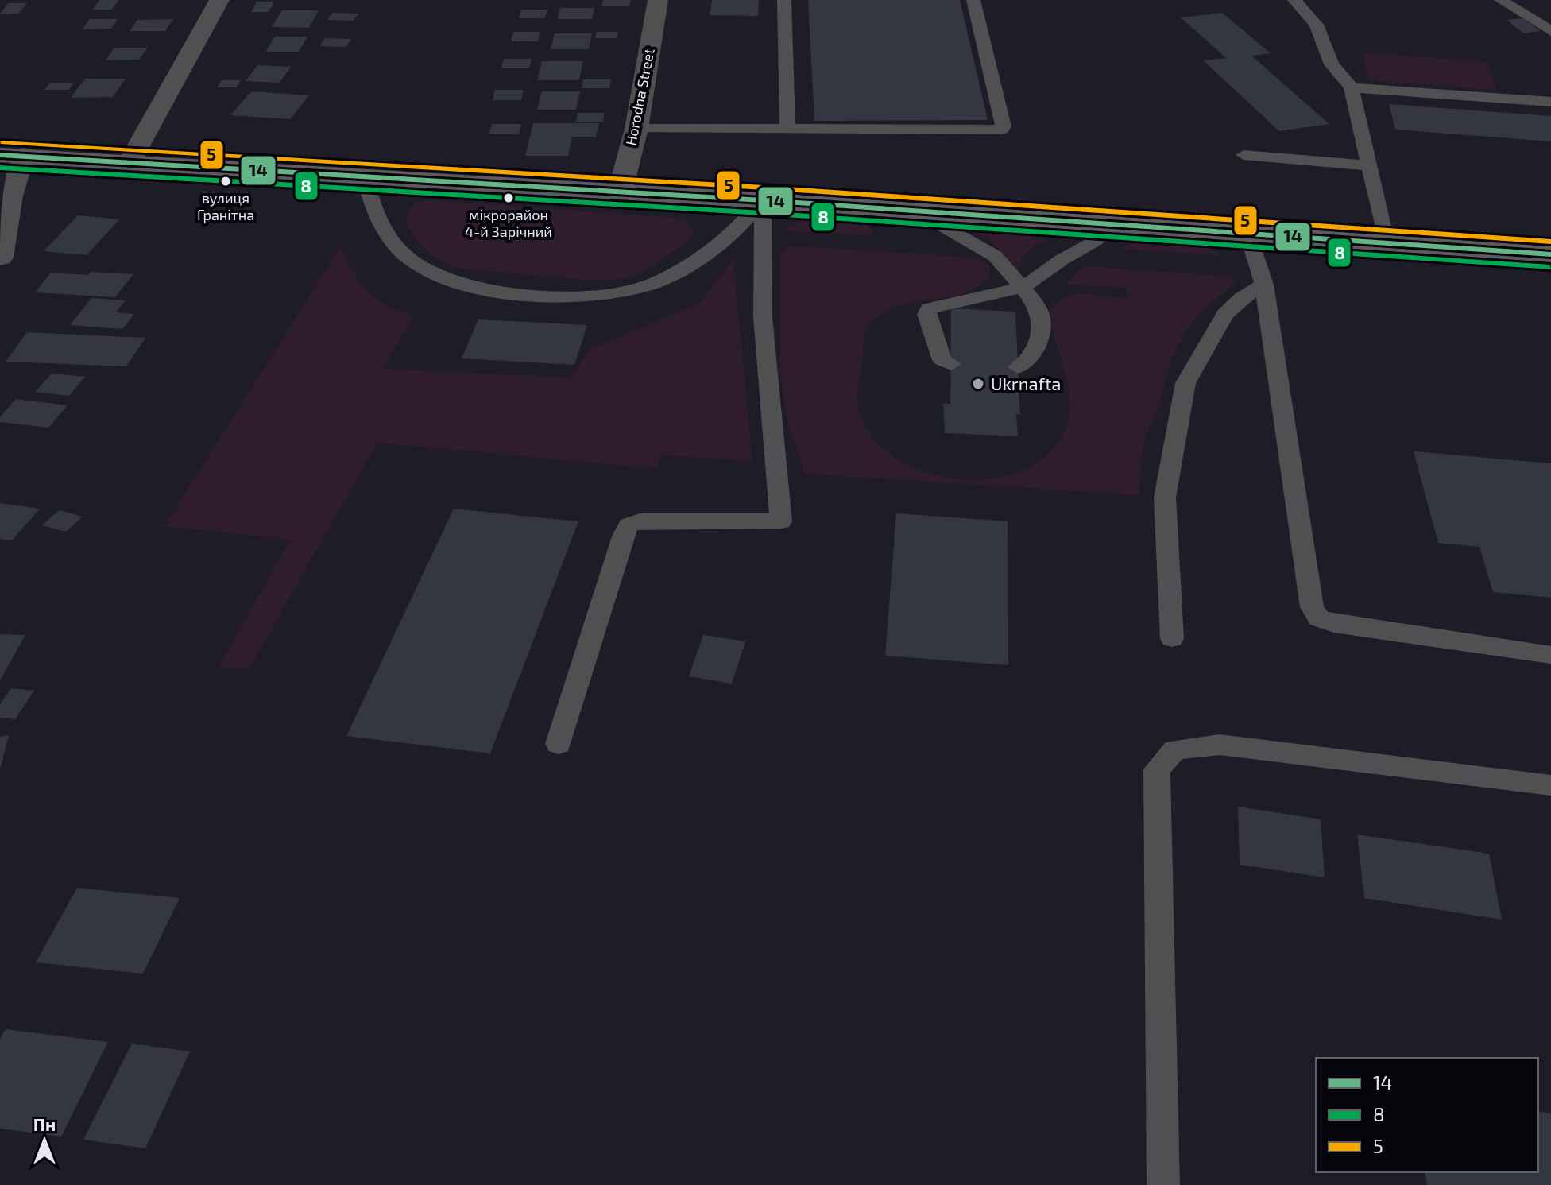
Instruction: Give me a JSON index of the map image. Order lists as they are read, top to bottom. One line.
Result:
{"streets":{"street":["Horodna Street"]},"places":["вулиця Гранітна","мікрорайон 4-й Зарічний","Ukrnafta"],"lines":["transit line 5","transit line 14","transit line 8"],"legend":["14","8","5"],"north":"top"}
